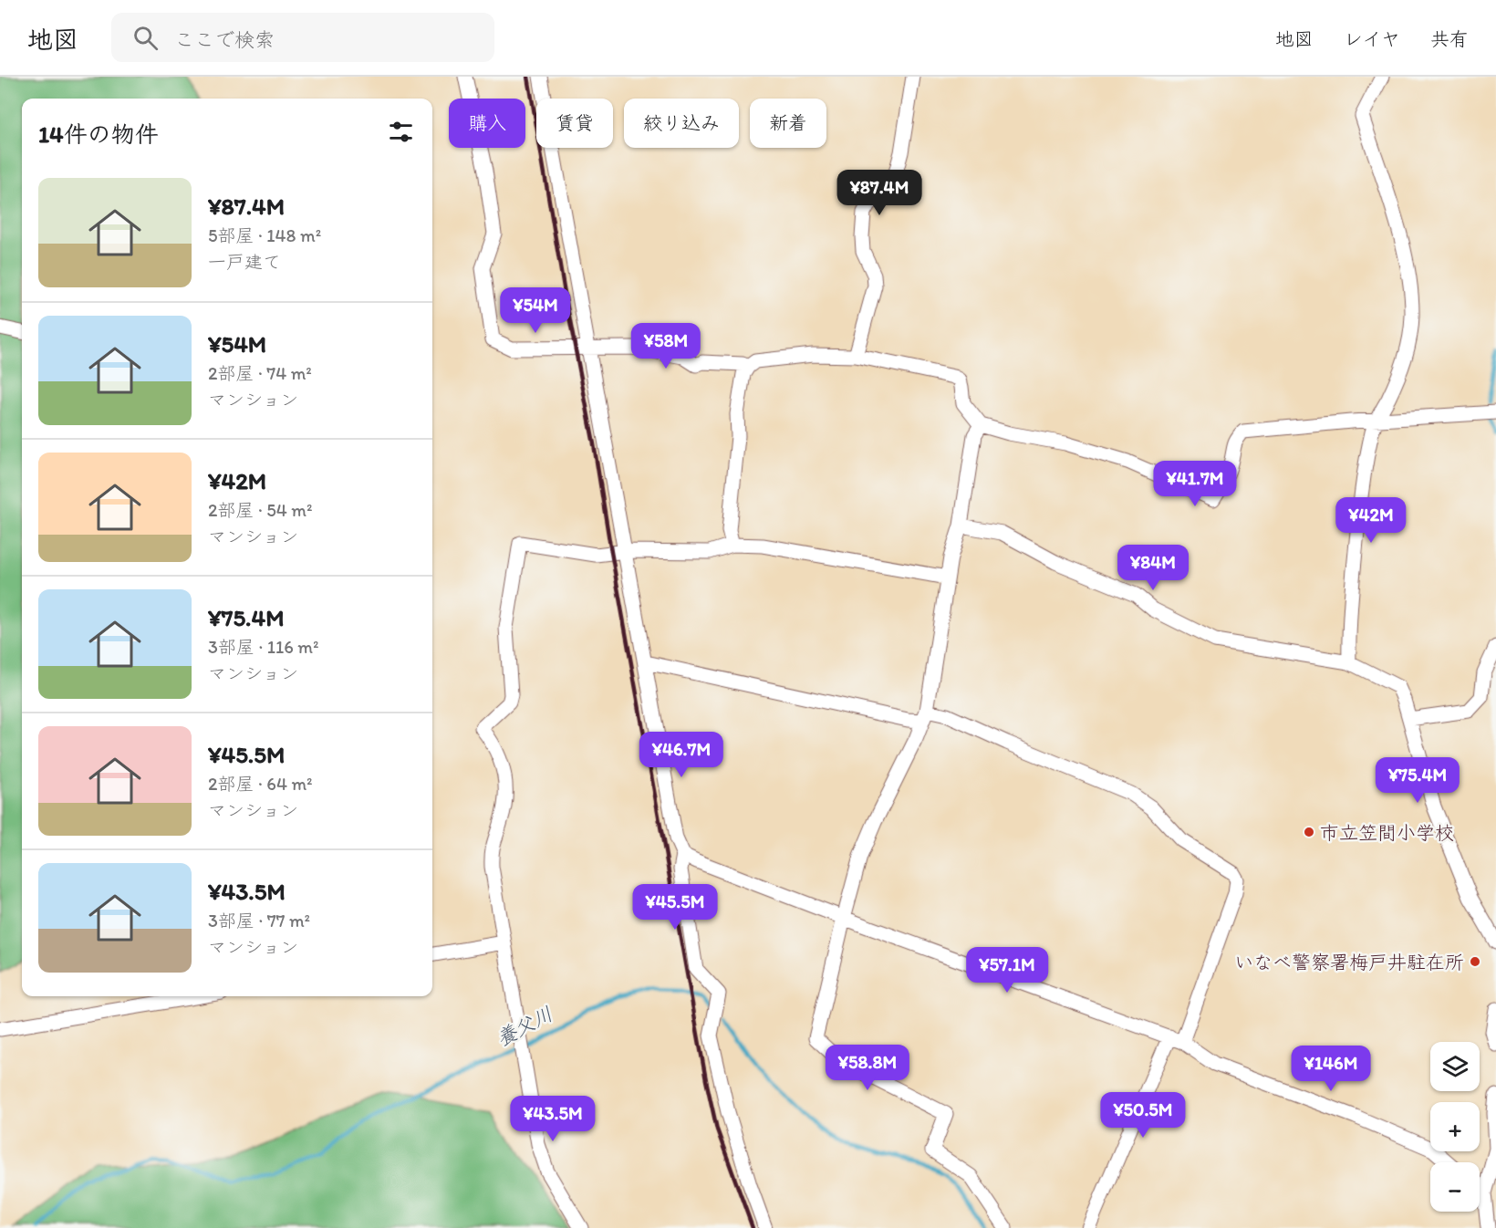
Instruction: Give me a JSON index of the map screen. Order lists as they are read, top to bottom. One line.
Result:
{"water":["養父川"],"places":["市立笠間小学校","いなべ警察署梅戸井駐在所"],"page":{"header":"地図","search":"ここで検索","nav":["地図","レイヤ","共有"],"chip":["購入","賃貸","絞り込み","新着"],"heading":"14件の物件","list":[{"name":"¥87.4M","note":"5部屋 · 148 m² · 一戸建て"},{"name":"¥54M","note":"2部屋 · 74 m² · マンション"},{"name":"¥42M","note":"2部屋 · 54 m² · マンション"},{"name":"¥75.4M","note":"3部屋 · 116 m² · マンション"},{"name":"¥45.5M","note":"2部屋 · 64 m² · マンション"},{"name":"¥43.5M","note":"3部屋 · 77 m² · マンション"}],"price":["¥87.4M","¥54M","¥58M","¥41.7M","¥42M","¥84M","¥46.7M","¥75.4M","¥45.5M","¥57.1M","¥58.8M","¥146M","¥50.5M","¥43.5M"],"map_buttons":["+","−"]}}
